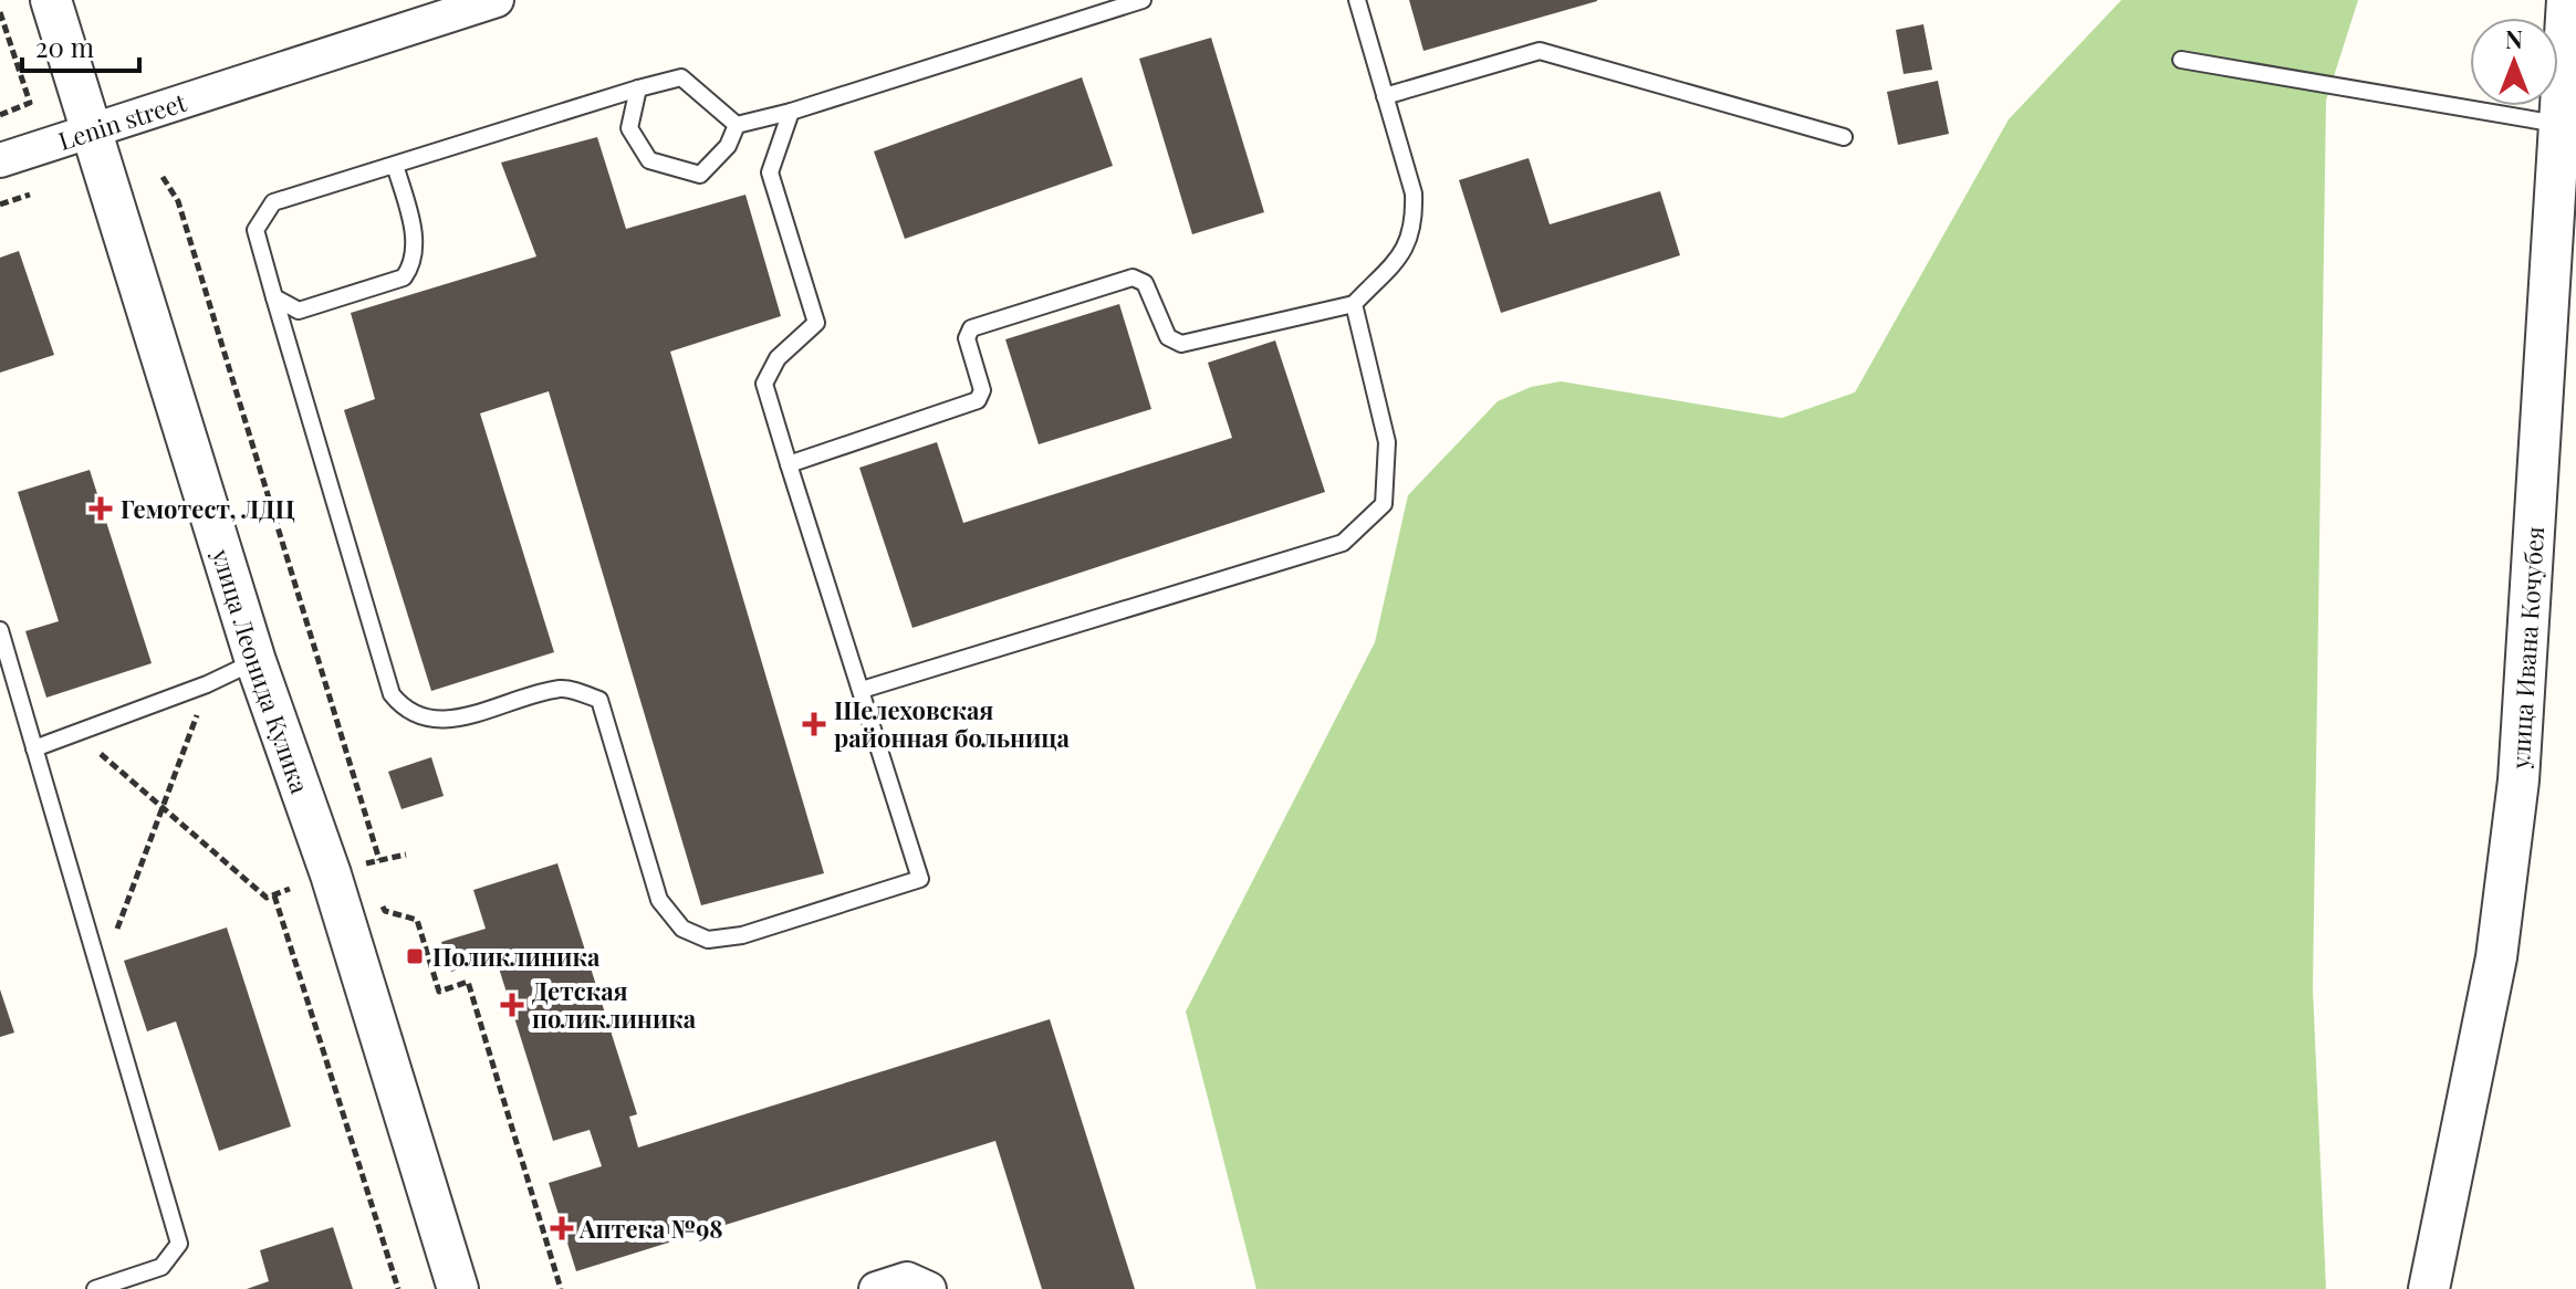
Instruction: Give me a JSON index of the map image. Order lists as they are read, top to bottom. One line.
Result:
{"streets":{"street":["Lenin street","улица Ивана Кочубея","улица Леонида Кулика"]},"crossings":[["Lenin street","улица Леонида Кулика"]],"places":{"health":["Гемотест, ЛДЦ","Шелеховская районная больница","Детская поликлиника","Аптека №98"],"transit":["Поликлиника"]},"scale_bar":"20 m","north":"top"}
